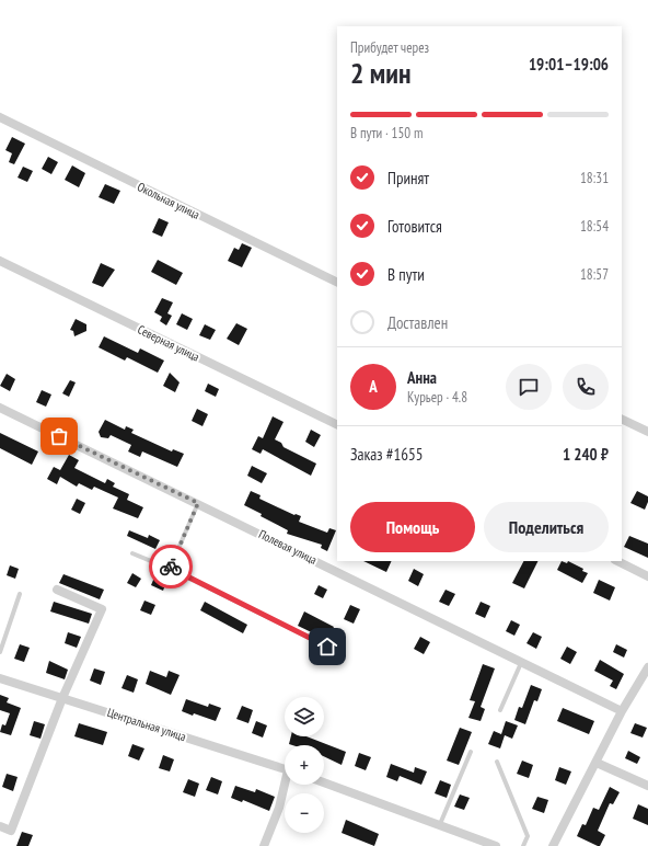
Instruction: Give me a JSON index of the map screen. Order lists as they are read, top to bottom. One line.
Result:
{"streets":{"street":["Окольная улица","Северная улица","Полевая улица","Центральная улица"]},"page":{"heading":["2 мин","Прибудет через","19:01–19:06"],"panel":["Анна","Курьер · 4.8","Заказ #1655","1 240 ₽"],"bar":"В пути · 150 m","list":[["Принят","18:31"],["Готовится","18:54"],["В пути","18:57"],"Доставлен"],"round":"А","buttons":["Помощь","Поделиться"],"map_buttons":["+","−"]}}
